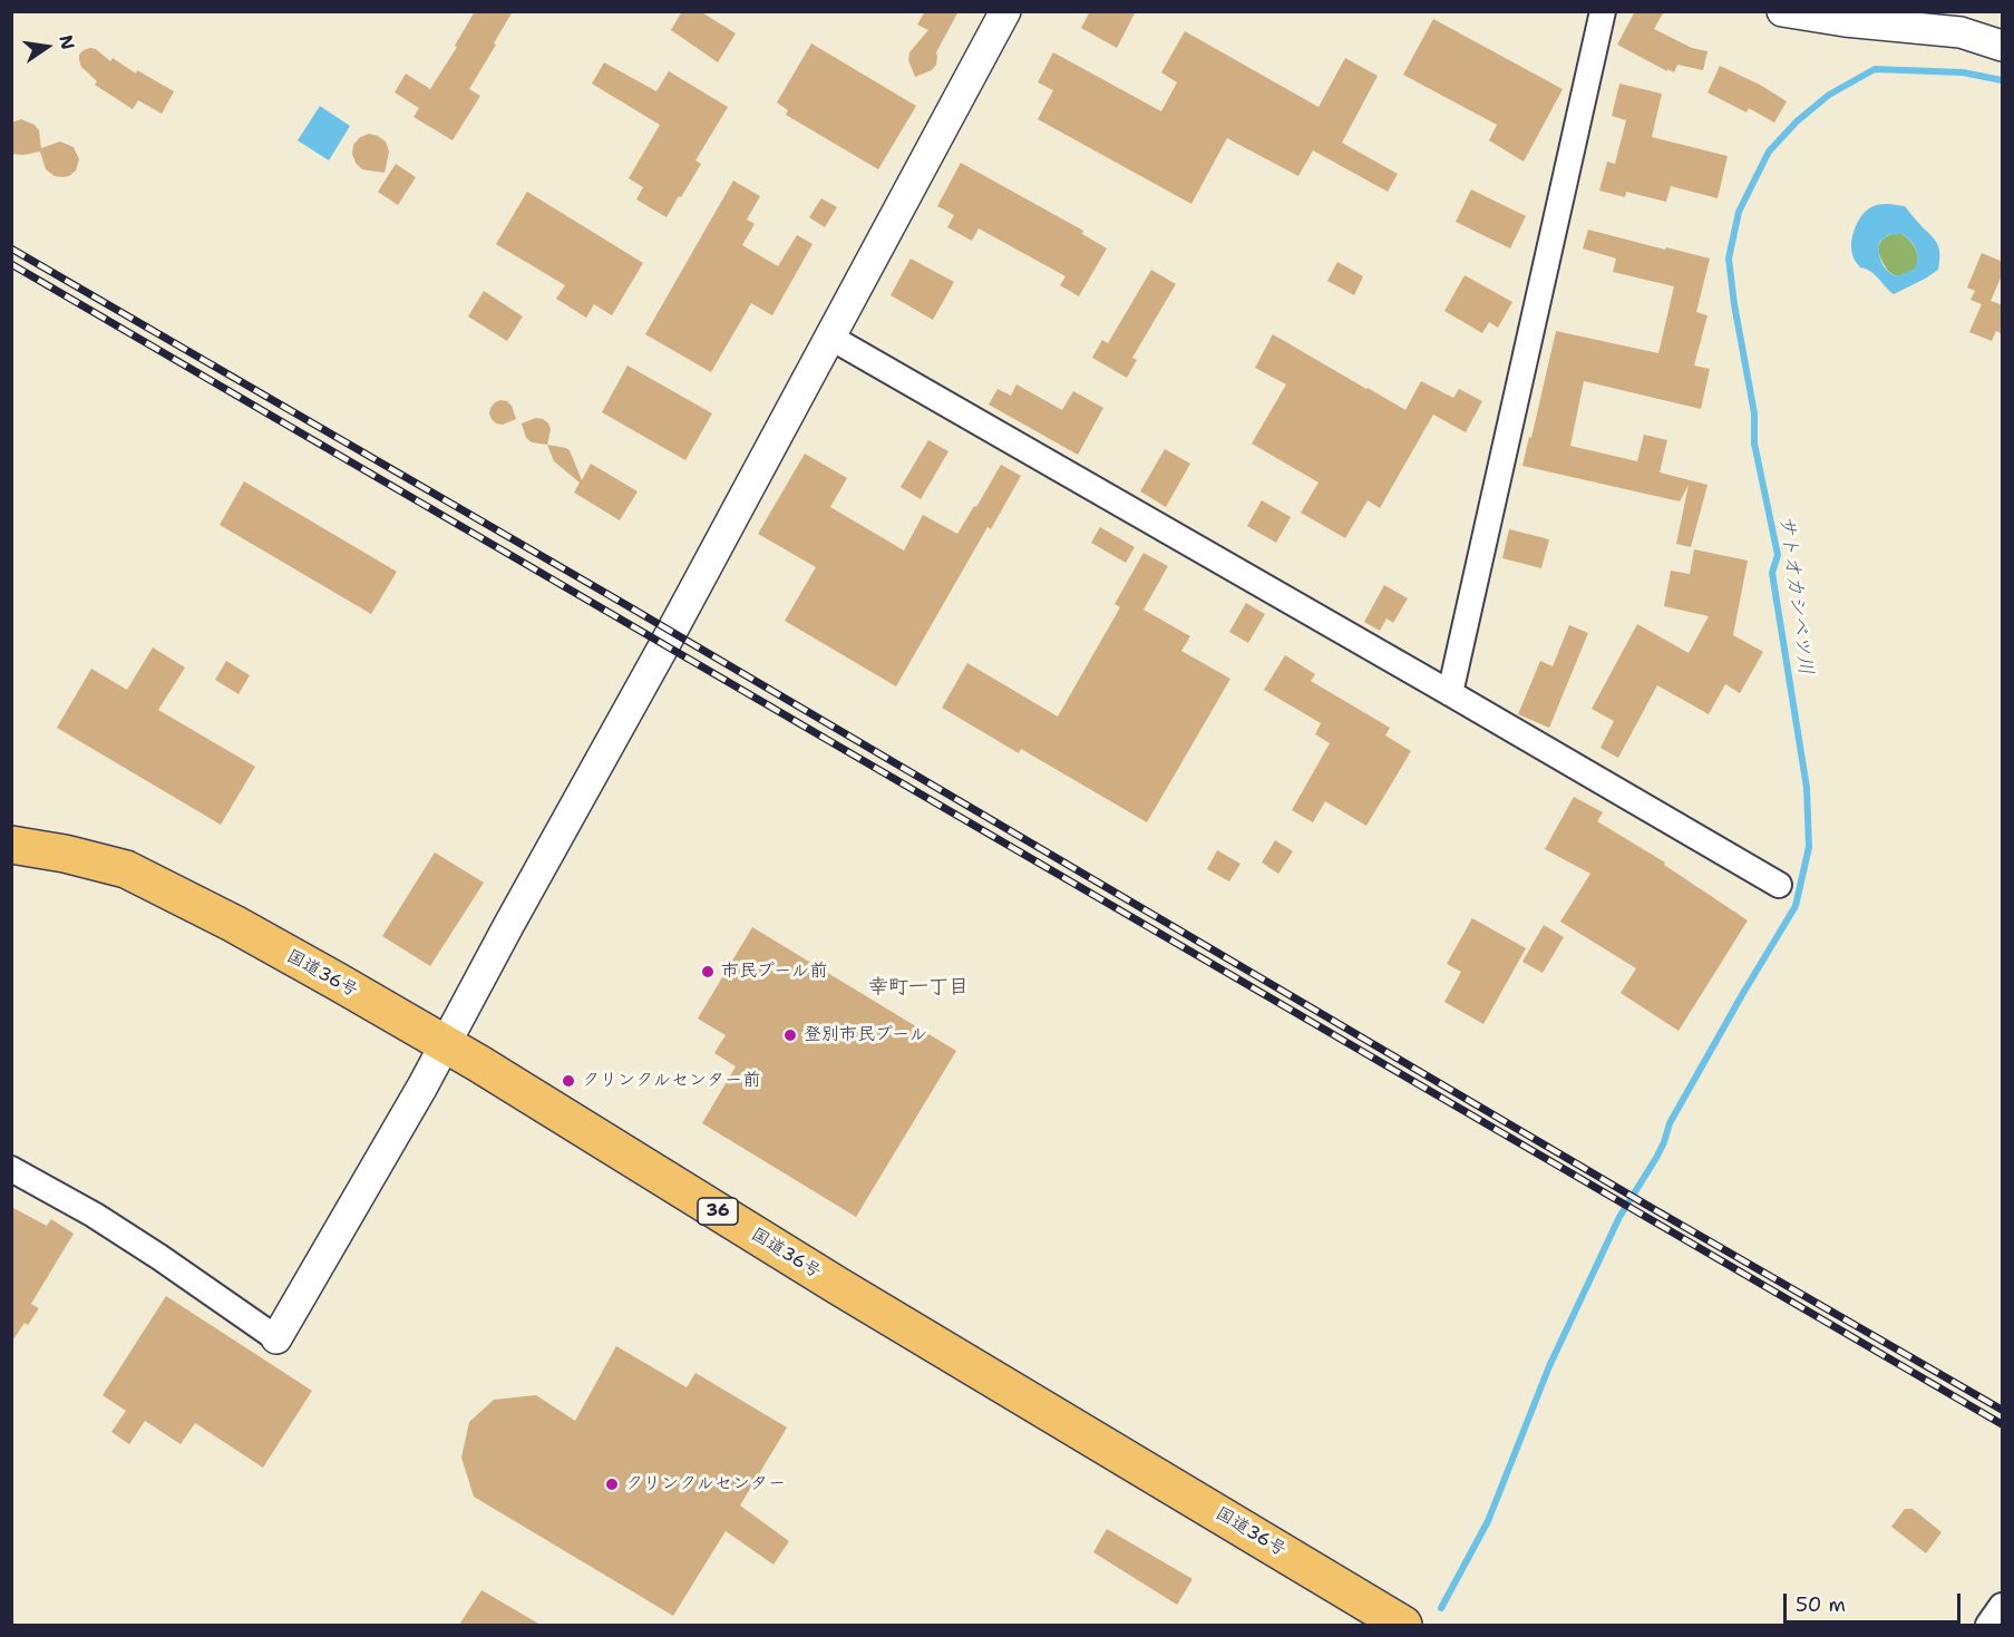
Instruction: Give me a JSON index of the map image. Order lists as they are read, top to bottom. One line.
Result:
{"streets":{"highway":["国道36号","36"]},"districts":["幸町一丁目"],"water":["サトオカシベツ川"],"places":["市民プール前","登別市民プール","クリンクルセンター前","クリンクルセンター"],"scale_bar":"50 m","north":"right"}
